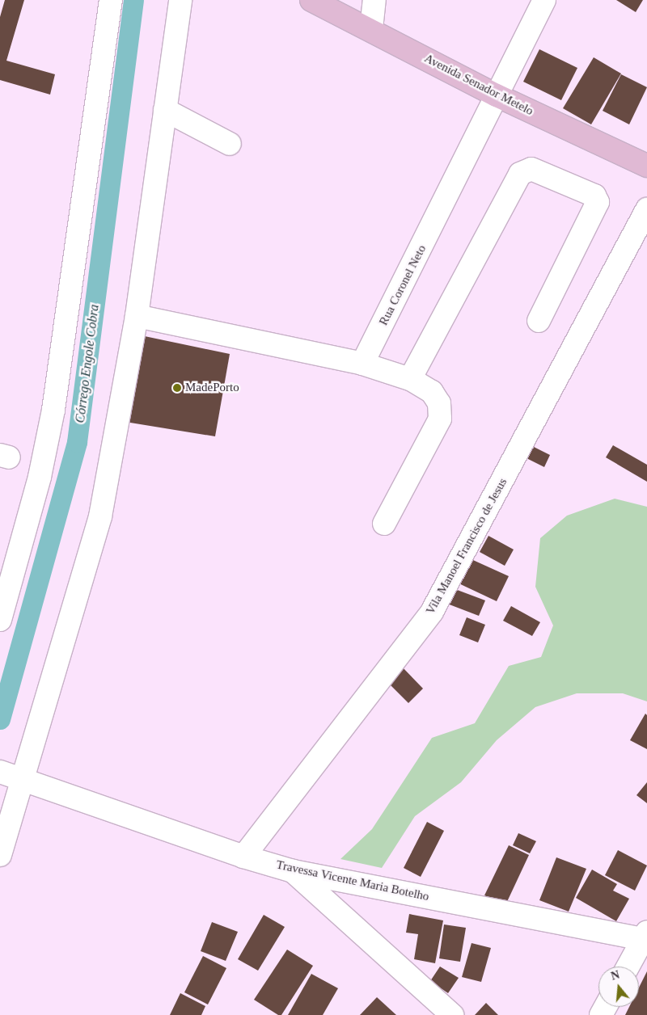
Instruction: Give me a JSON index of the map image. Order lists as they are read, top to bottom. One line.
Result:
{"streets":{"main road":["Avenida Senador Metelo"],"street":["Rua Coronel Neto","Vila Manoel Francisco de Jesus","Travessa Vicente Maria Botelho"]},"crossings":[["Avenida Senador Metelo","Rua Coronel Neto"],["Vila Manoel Francisco de Jesus","Travessa Vicente Maria Botelho"]],"water":["Córrego Engole Cobra"],"places":["MadePorto"],"north":"top"}
